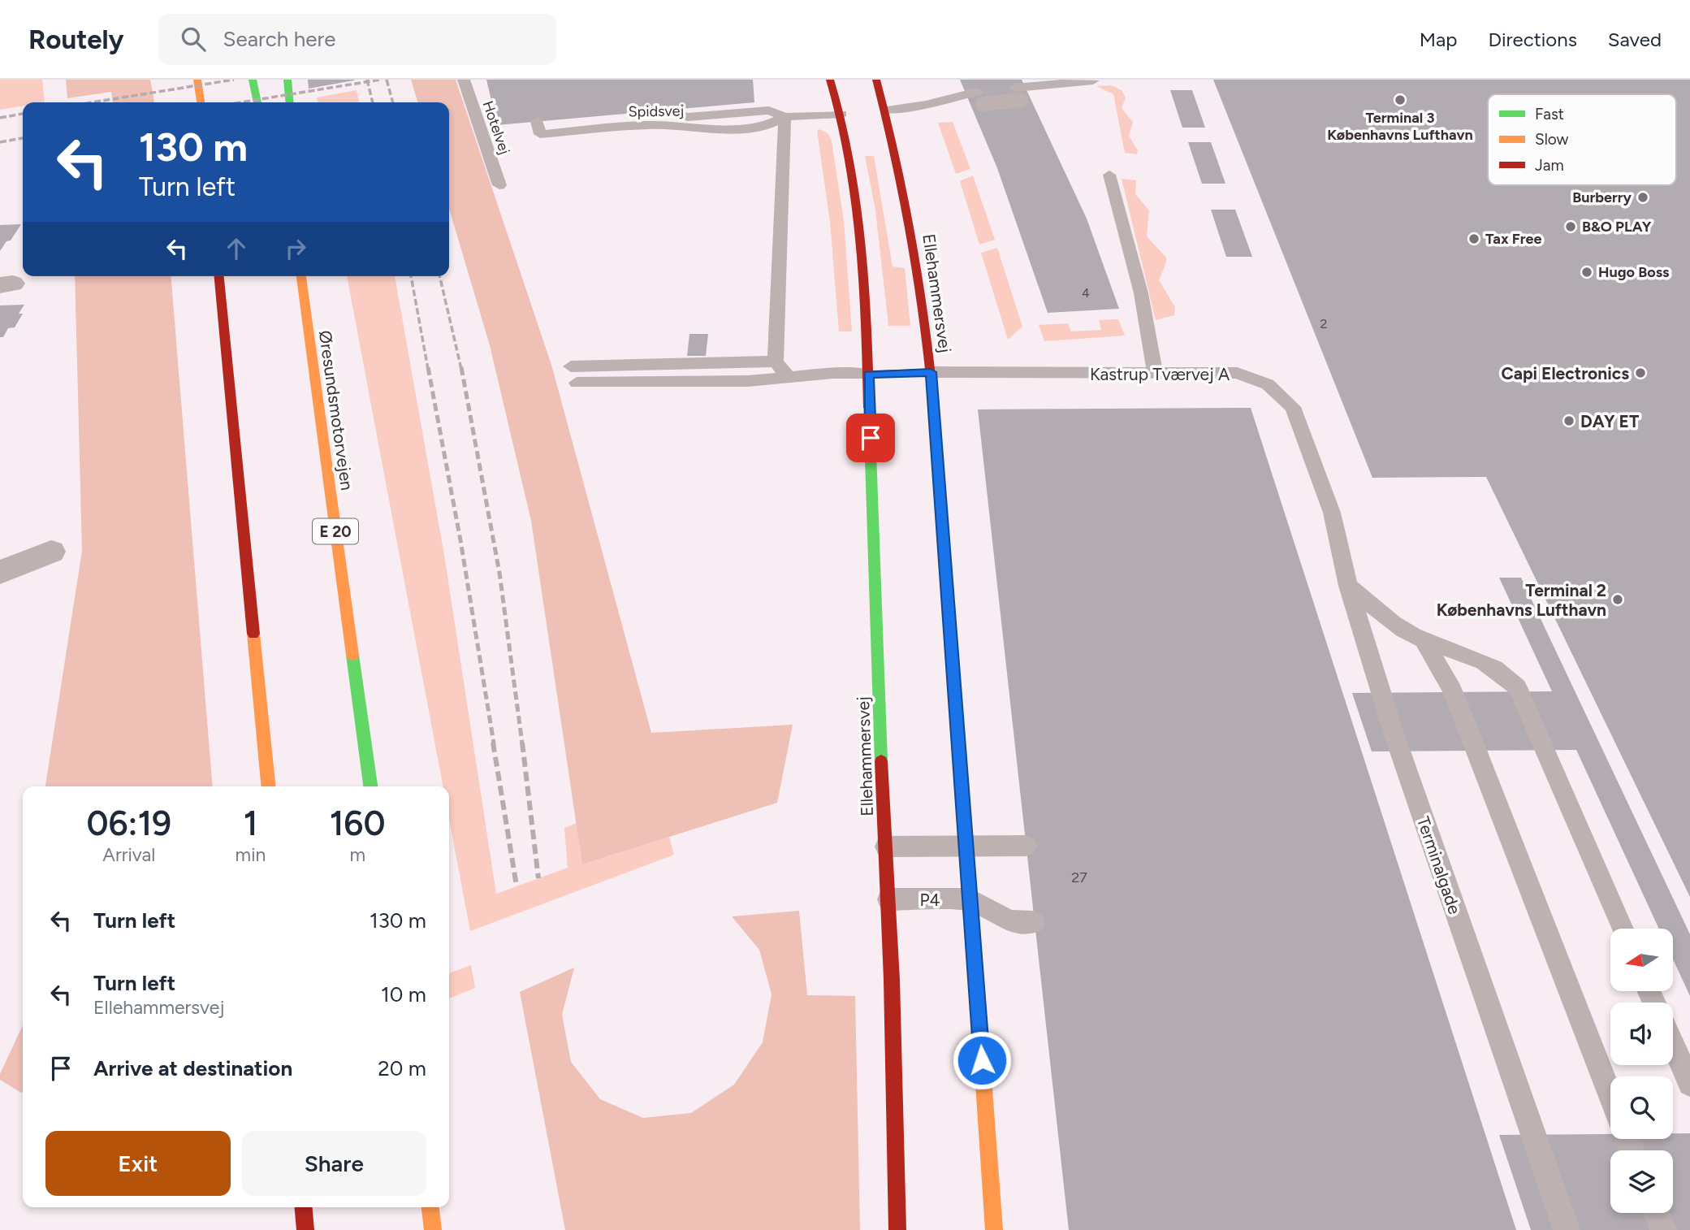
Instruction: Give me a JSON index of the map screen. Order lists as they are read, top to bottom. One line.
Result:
{"streets":{"main road":["Ellehammersvej","Øresundsmotorvejen","E 20"],"lane":["Spidsvej","Hotelvej","Kastrup Tværvej A","Terminalgade","P4"]},"crossings":[["Spidsvej","Ellehammersvej"],["Ellehammersvej","Kastrup Tværvej A"],["Ellehammersvej","P4"],["Kastrup Tværvej A","Terminalgade"]],"places":["Terminal 3 Københavns Lufthavn","Burberry","B&O PLAY","Tax Free","Hugo Boss","Capi Electronics","DAY ET","Terminal 2 Københavns Lufthavn"],"house_numbers":["4","2","27"],"legend":["Fast","Slow","Jam"],"north":"left","page":{"header":"Routely","search":"Search here","nav":["Map","Directions","Saved"],"turn":["130 m","Turn left"],"eta":["06:19","Arrival","1","min","160","m"],"list":[{"name":"Turn left","value":"130 m"},{"name":"Turn left","note":"Ellehammersvej","value":"10 m"},{"name":"Arrive at destination","value":"20 m"}],"buttons":["Exit","Share"]}}
